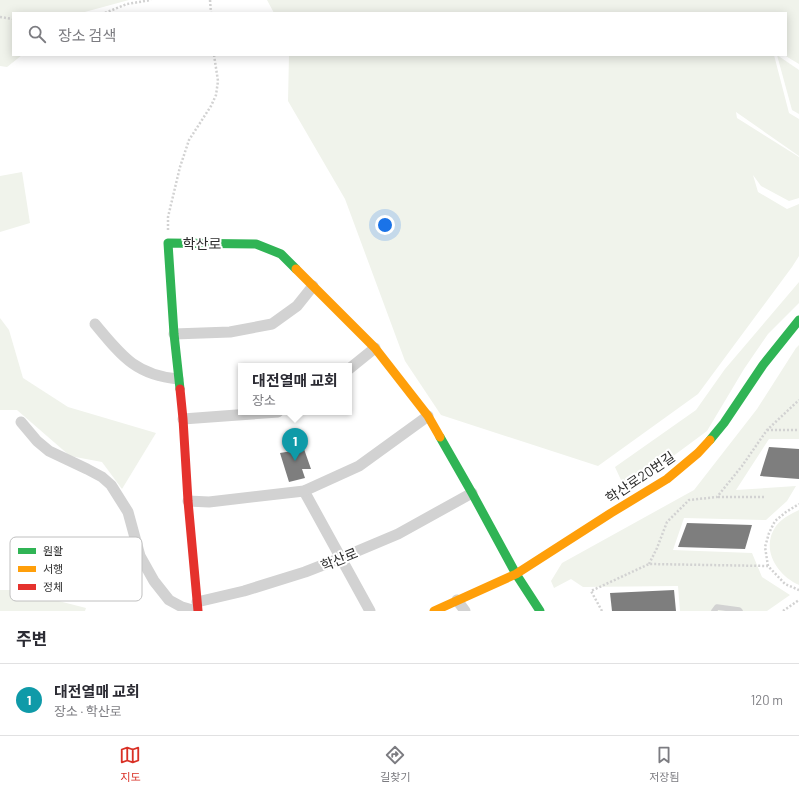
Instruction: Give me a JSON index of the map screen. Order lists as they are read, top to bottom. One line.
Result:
{"streets":{"street":["학산로","학산로20번길"]},"crossings":[["학산로","학산로20번길"]],"legend":["원활","서행","정체"],"page":{"search":"장소 검색","popup":["대전열매 교회","장소"],"pins":"1","heading":"주변","list":[{"mark":"1","name":"대전열매 교회","note":"장소 · 학산로","value":"120 m"}],"nav":["지도","길찾기","저장됨"]}}
